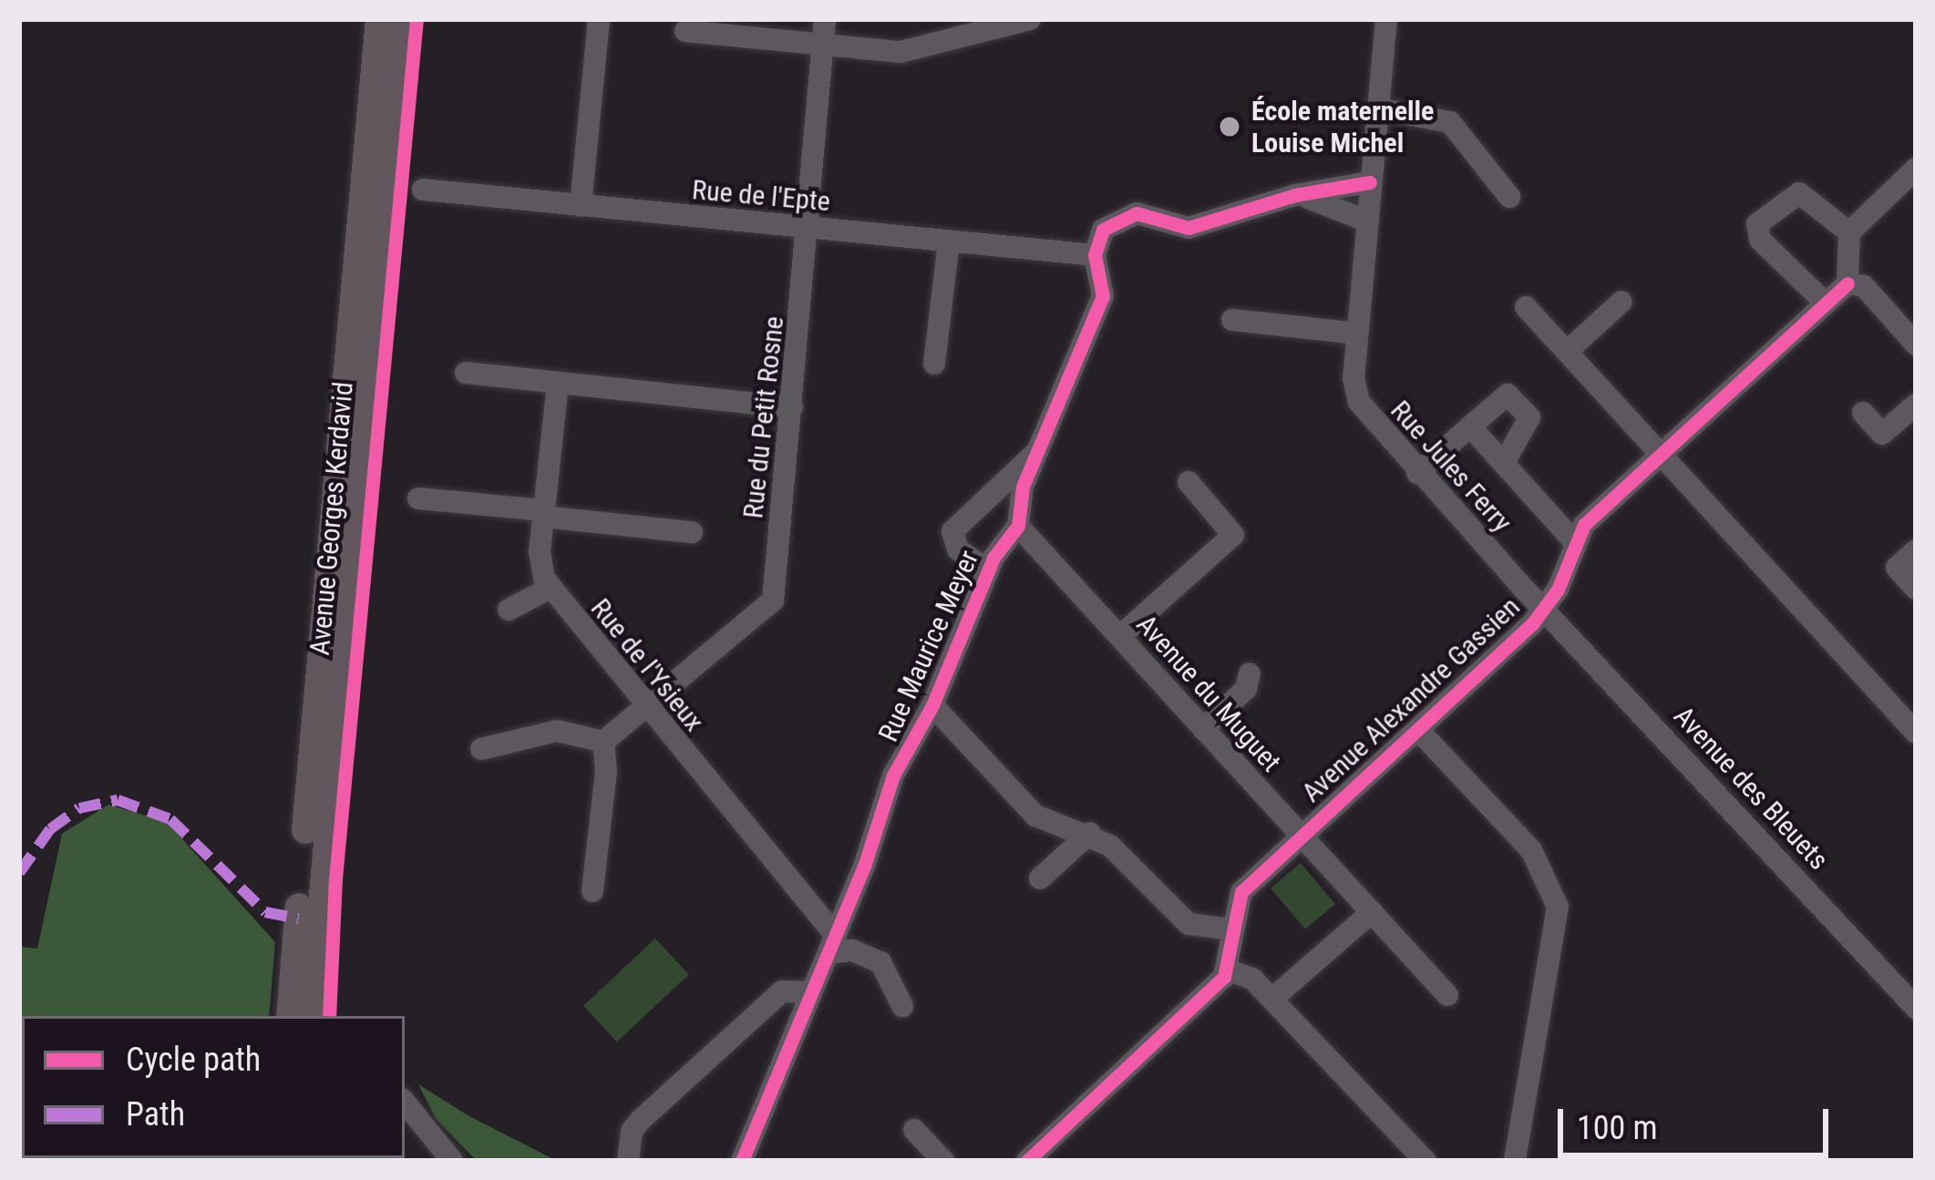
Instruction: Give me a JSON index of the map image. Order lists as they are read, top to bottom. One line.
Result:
{"streets":{"main road":["Avenue Georges Kerdavid"],"street":["Rue de l'Epte","Rue du Petit Rosne","Rue Jules Ferry","Rue Maurice Meyer","Rue de l'Ysieux","Avenue du Muguet","Avenue Alexandre Gassien","Avenue des Bleuets"]},"crossings":[["Rue de l'Epte","Rue du Petit Rosne"],["Rue de l'Epte","Rue Maurice Meyer"],["Rue du Petit Rosne","Rue de l'Ysieux"],["Rue Jules Ferry","Avenue Alexandre Gassien"],["Rue Jules Ferry","Avenue des Bleuets"],["Rue Maurice Meyer","Rue de l'Ysieux"],["Rue Maurice Meyer","Avenue du Muguet"],["Avenue du Muguet","Avenue Alexandre Gassien"],["Avenue Alexandre Gassien","Avenue des Bleuets"]],"places":["École maternelle Louise Michel"],"legend":["Cycle path","Path"],"scale_bar":"100 m"}
